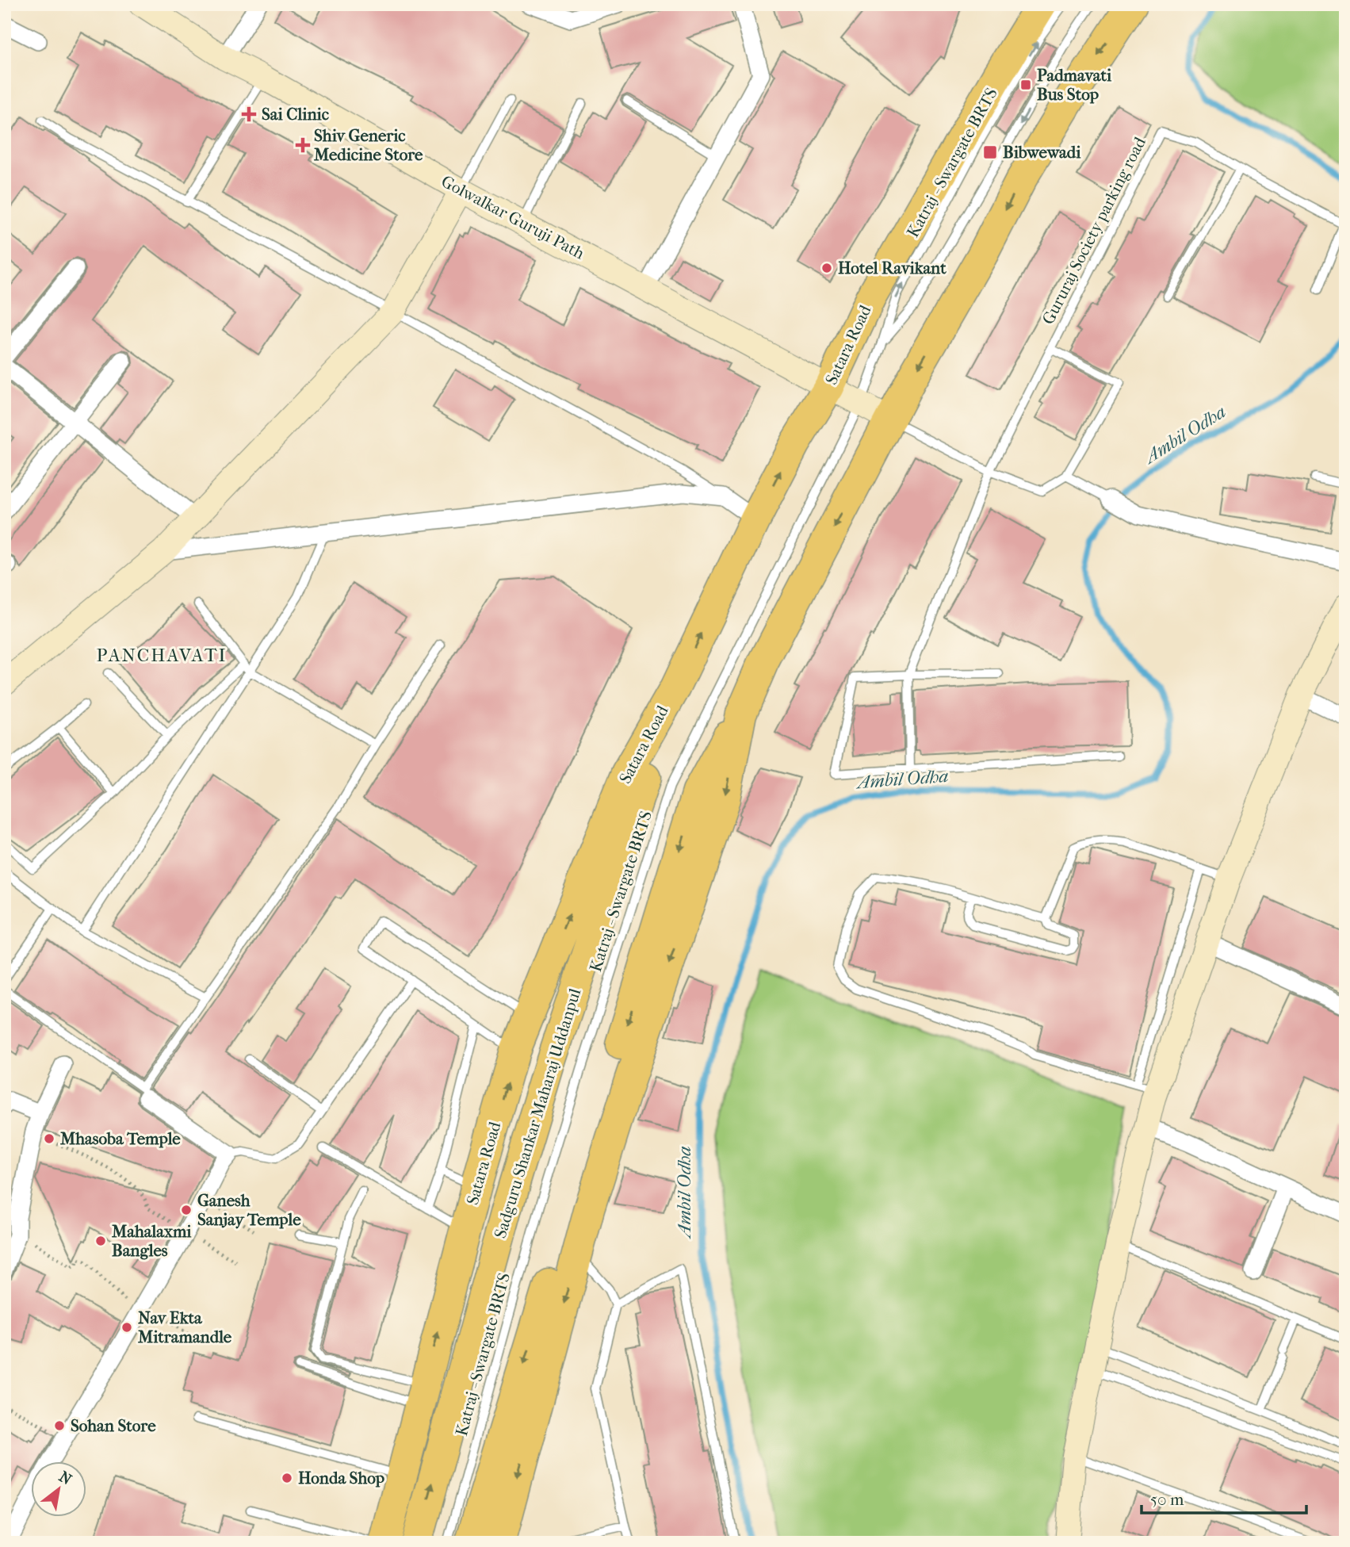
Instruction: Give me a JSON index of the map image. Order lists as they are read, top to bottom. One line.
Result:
{"streets":{"highway":["Satara Road","Sadguru Shankar Maharaj Uddanpul"],"street":["Golwalkar Guruji Path"],"lane":["Katraj - Swargate BRTS","Gururaj Society parking road"]},"crossings":[["Katraj - Swargate BRTS","Golwalkar Guruji Path"],["Golwalkar Guruji Path","Satara Road"],["Satara Road","Sadguru Shankar Maharaj Uddanpul"]],"districts":["PANCHAVATI"],"water":["Ambil Odha"],"places":{"transit":["Padmavati Bus Stop","Bibwewadi"],"health":["Sai Clinic","Shiv Generic Medicine Store"],"other":["Hotel Ravikant","Mhasoba Temple","Ganesh Sanjay Temple","Mahalaxmi Bangles","Nav Ekta Mitramandle","Sohan Store","Honda Shop"]},"scale_bar":"50 m","north":"top right"}
